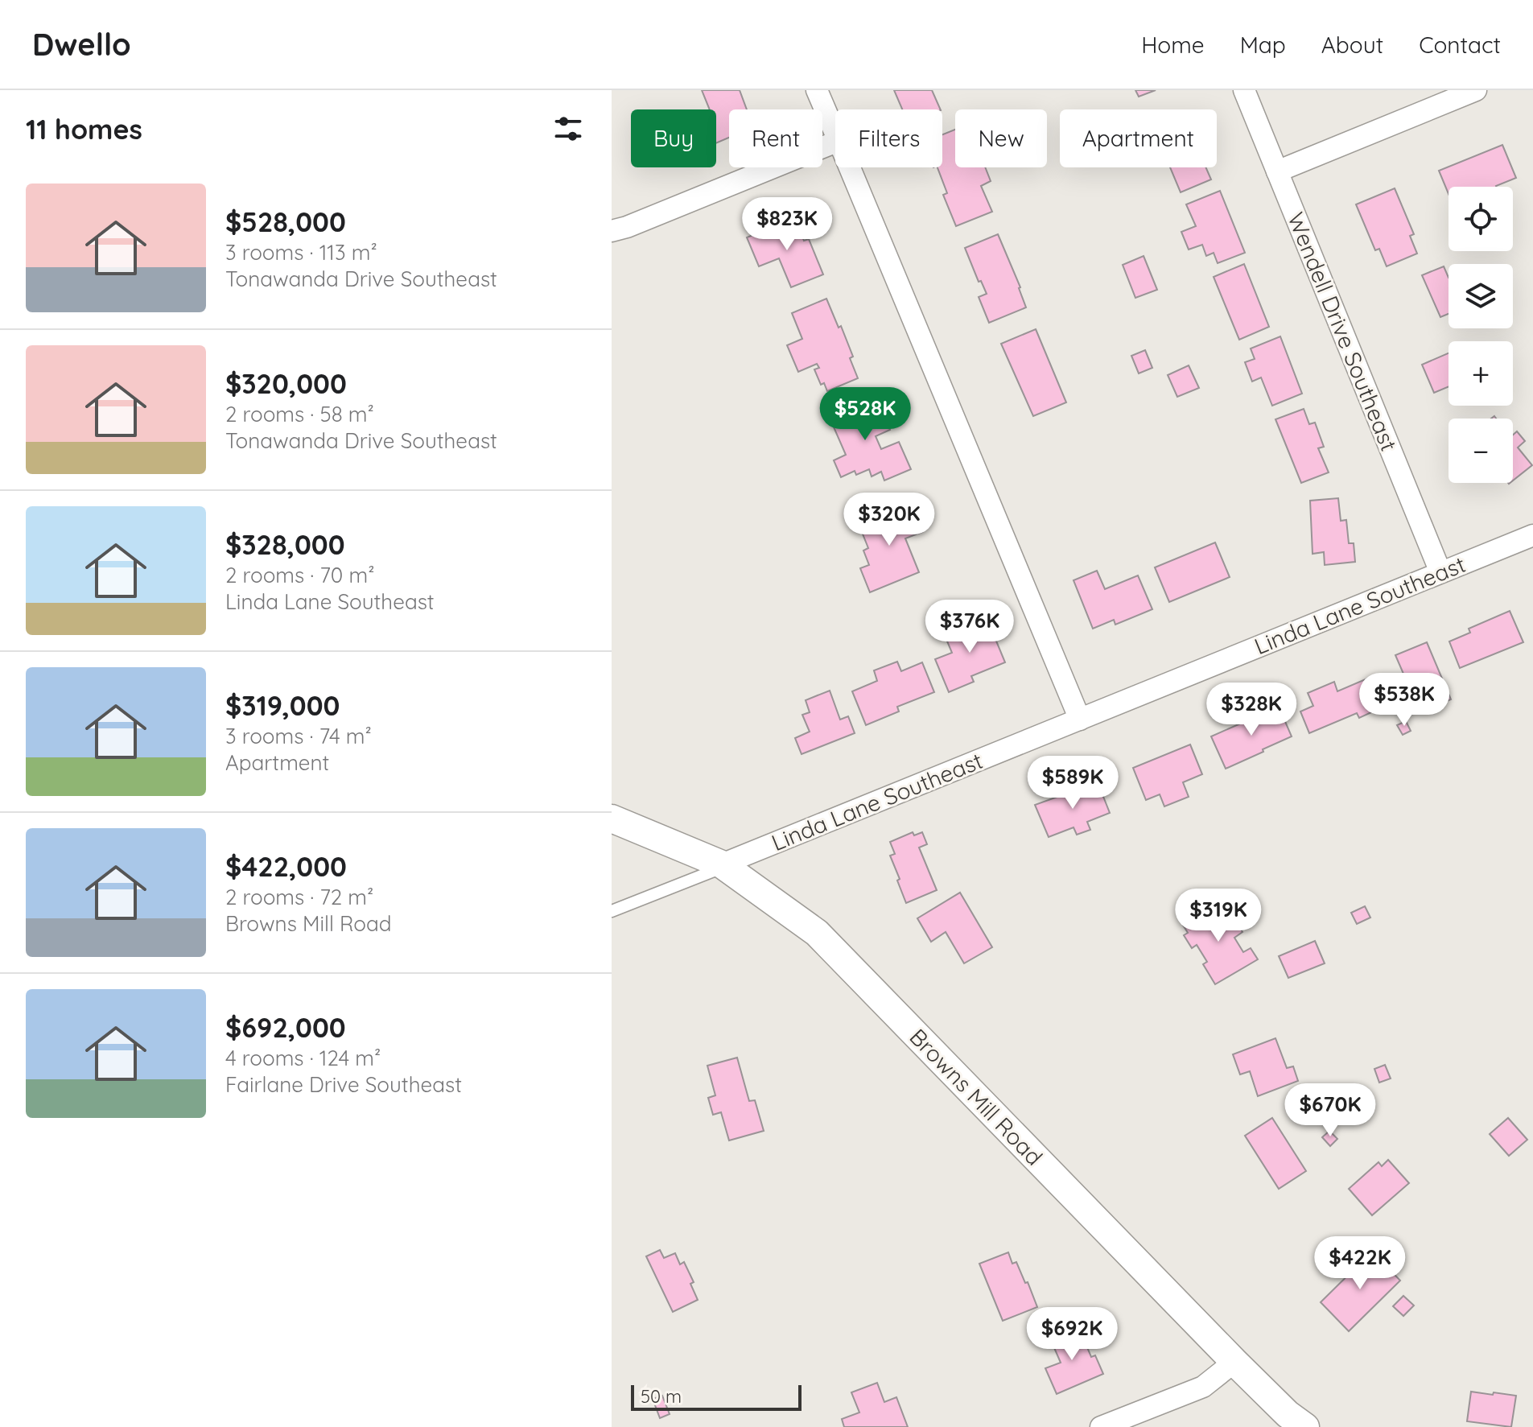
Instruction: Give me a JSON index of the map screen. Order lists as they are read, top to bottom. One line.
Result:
{"streets":{"street":["Wendell Drive Southeast","Linda Lane Southeast","Browns Mill Road"]},"crossings":[["Wendell Drive Southeast","Linda Lane Southeast"],["Linda Lane Southeast","Browns Mill Road"]],"scale_bar":"50 m","page":{"header":"Dwello","nav":["Home","Map","About","Contact"],"heading":"11 homes","chip":["Buy","Rent","Filters","New","Apartment"],"list":[{"name":"$528,000","note":"3 rooms · 113 m² · Tonawanda Drive Southeast"},{"name":"$320,000","note":"2 rooms · 58 m² · Tonawanda Drive Southeast"},{"name":"$328,000","note":"2 rooms · 70 m² · Linda Lane Southeast"},{"name":"$319,000","note":"3 rooms · 74 m² · Apartment"},{"name":"$422,000","note":"2 rooms · 72 m² · Browns Mill Road"},{"name":"$692,000","note":"4 rooms · 124 m² · Fairlane Drive Southeast"}],"map_buttons":["+","−"],"price":["$823K","$528K","$320K","$376K","$538K","$328K","$589K","$319K","$670K","$422K","$692K"],"scale":"50 m"}}
